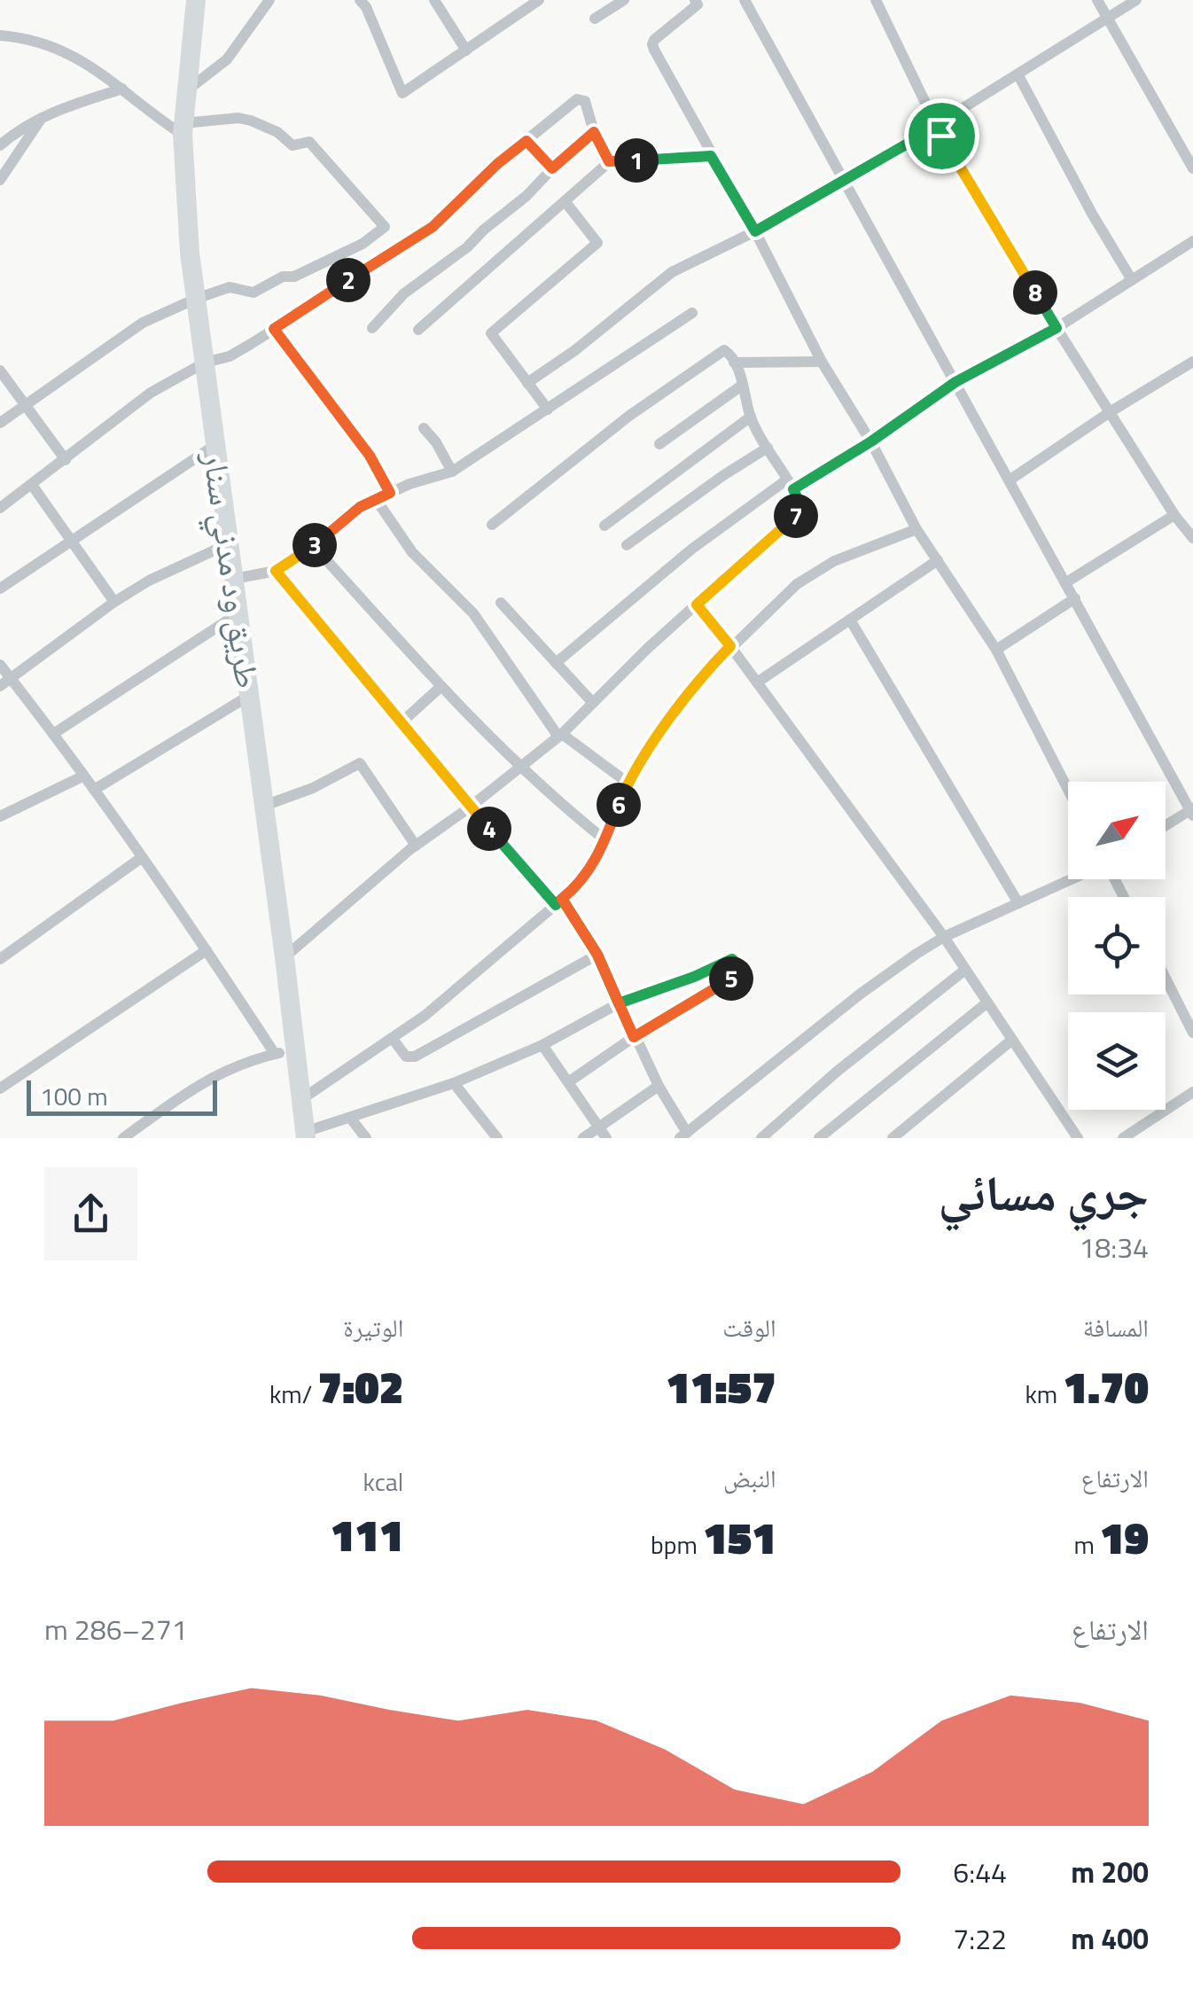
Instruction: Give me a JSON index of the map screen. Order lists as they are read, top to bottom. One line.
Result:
{"streets":{"highway":["طريق ود مدني سنار"]},"scale_bar":"100 m","north":"top right","page":{"pins":["1","2","8","7","3","6","4","5"],"scale":"100 m","heading":["جري مسائي","18:34"],"stats":[["المسافة","1.70 km"],["الوقت","11:57"],["الوتيرة","7:02 /km"],["الارتفاع","19 m"],["النبض","151 bpm"],["kcal","111"]],"chart":["الارتفاع","271–286 m"],"list":[{"name":"200 m","note":"6:44"},{"name":"400 m","note":"7:22"}]}}
